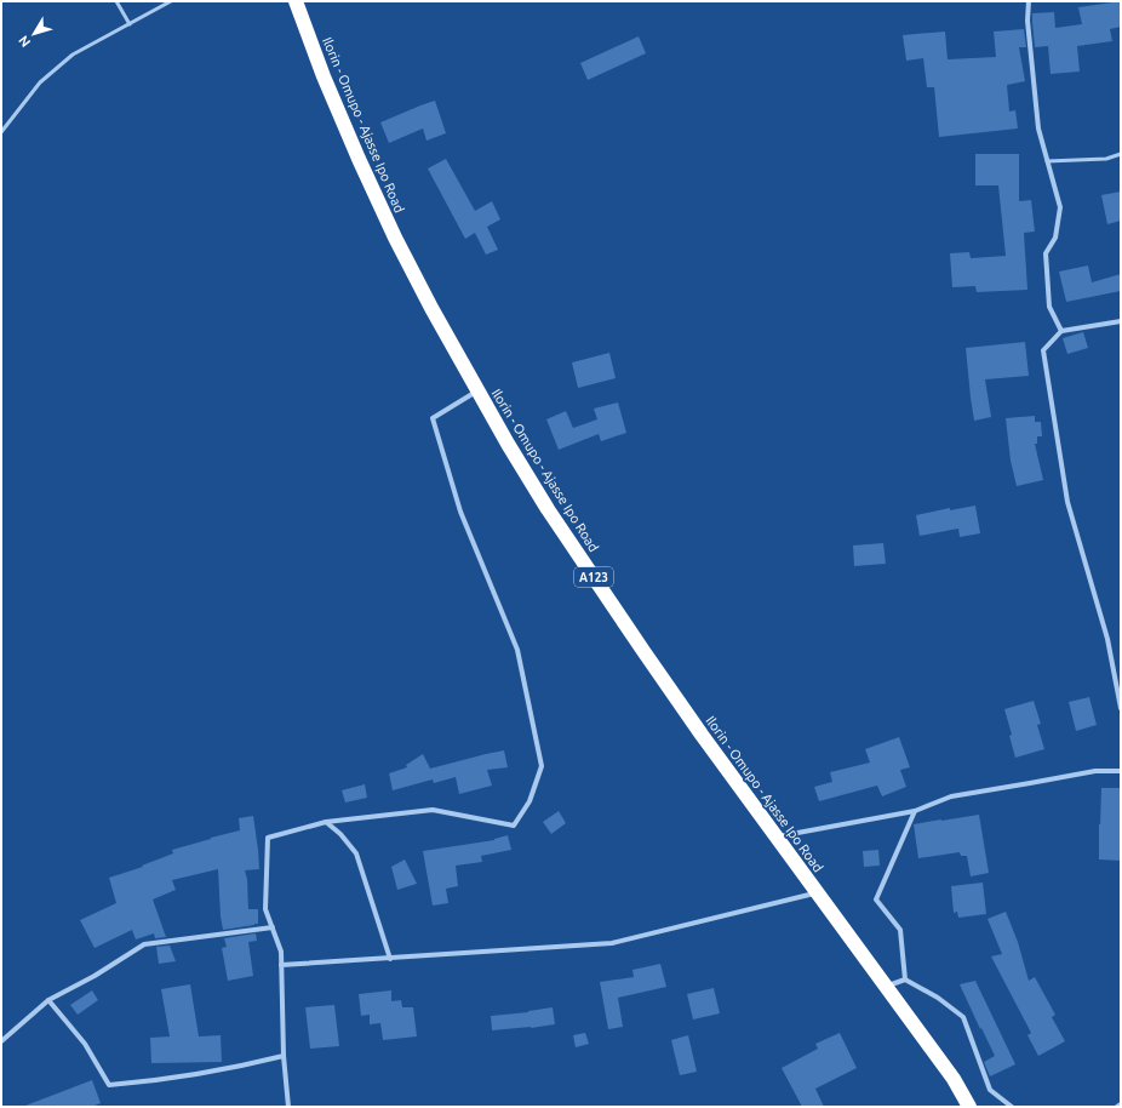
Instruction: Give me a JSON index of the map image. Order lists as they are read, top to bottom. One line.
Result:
{"streets":{"highway":["Ilorin - Omupo - Ajasse Ipo Road","A123"]},"north":"bottom left"}
